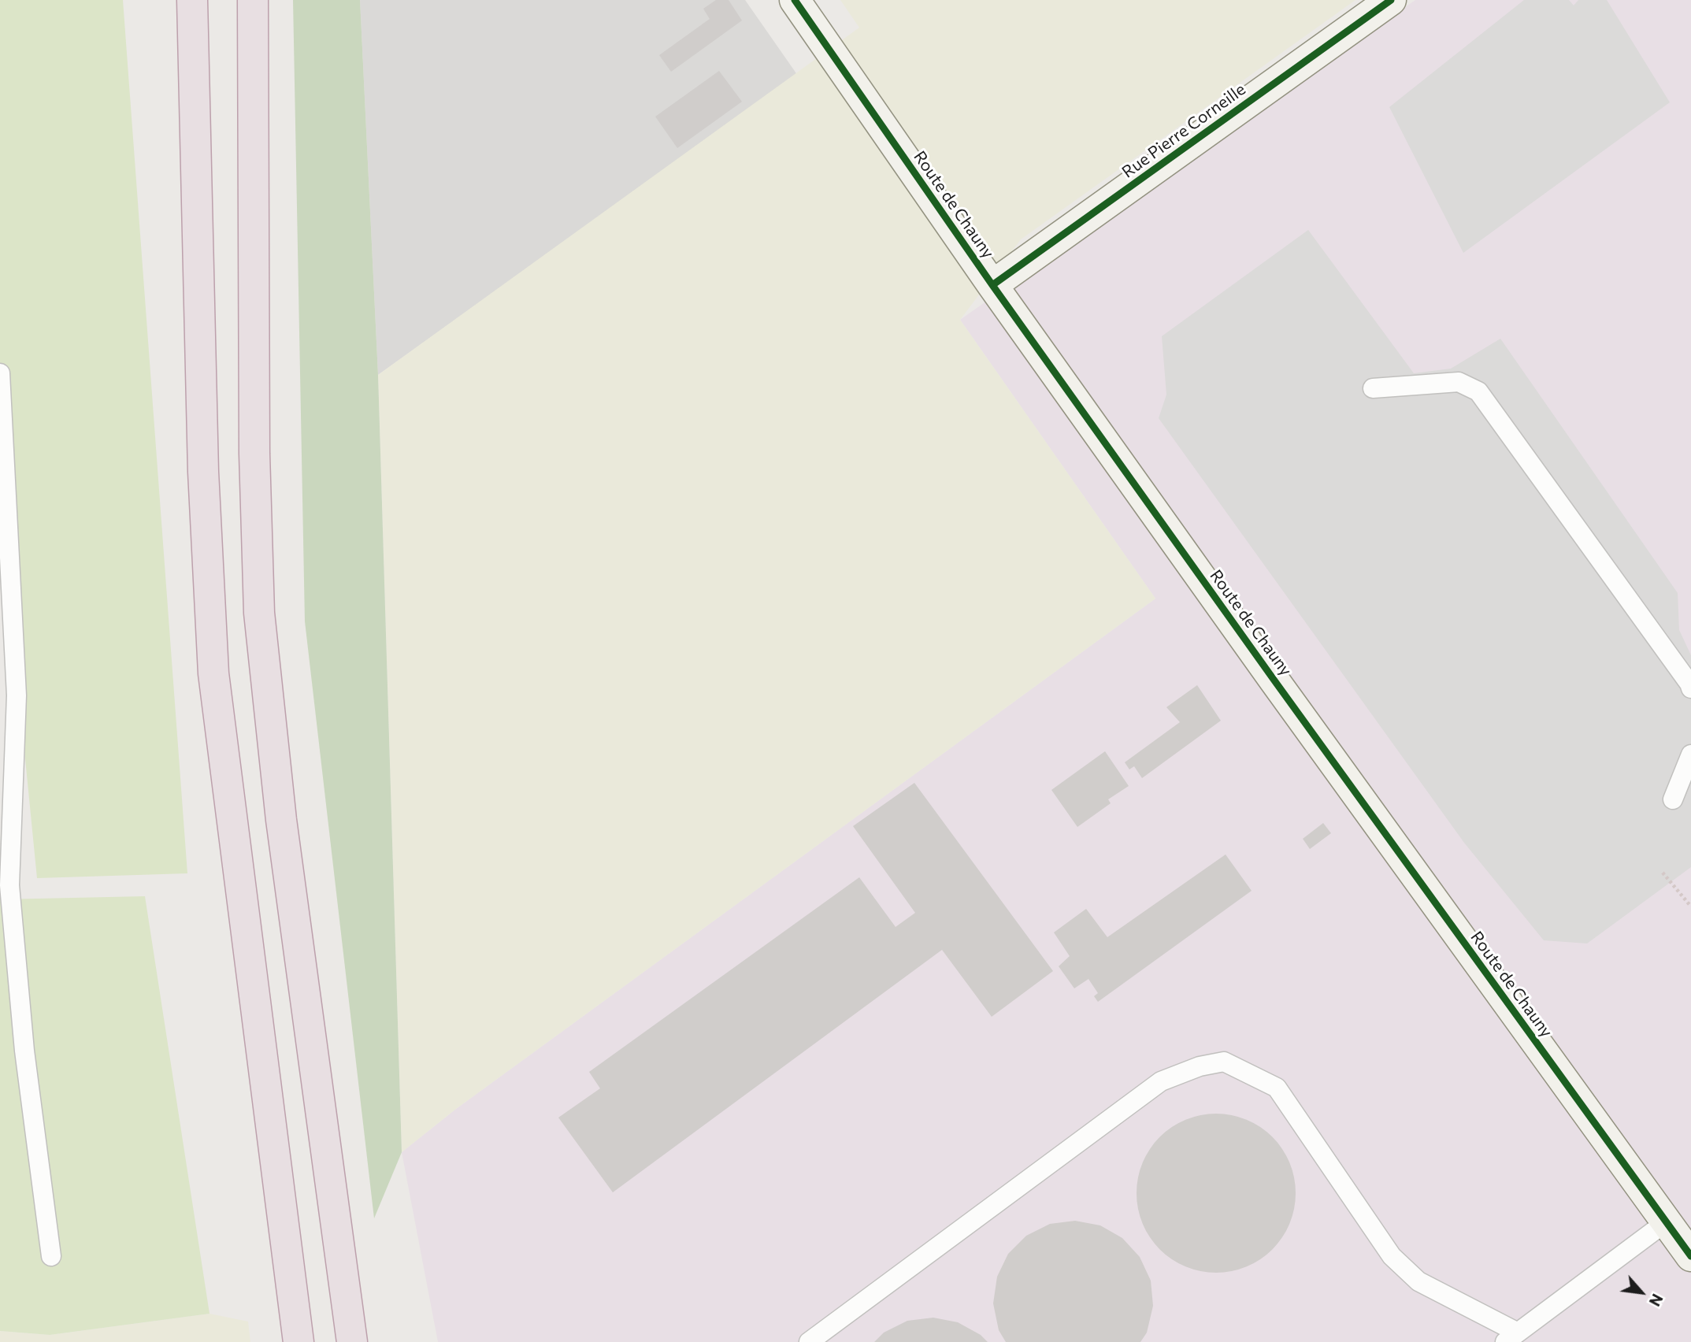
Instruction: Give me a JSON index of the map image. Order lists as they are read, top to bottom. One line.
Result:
{"streets":{"street":["Rue Pierre Corneille","Route de Chauny"]},"crossings":[["Rue Pierre Corneille","Route de Chauny"]],"north":"bottom right"}
